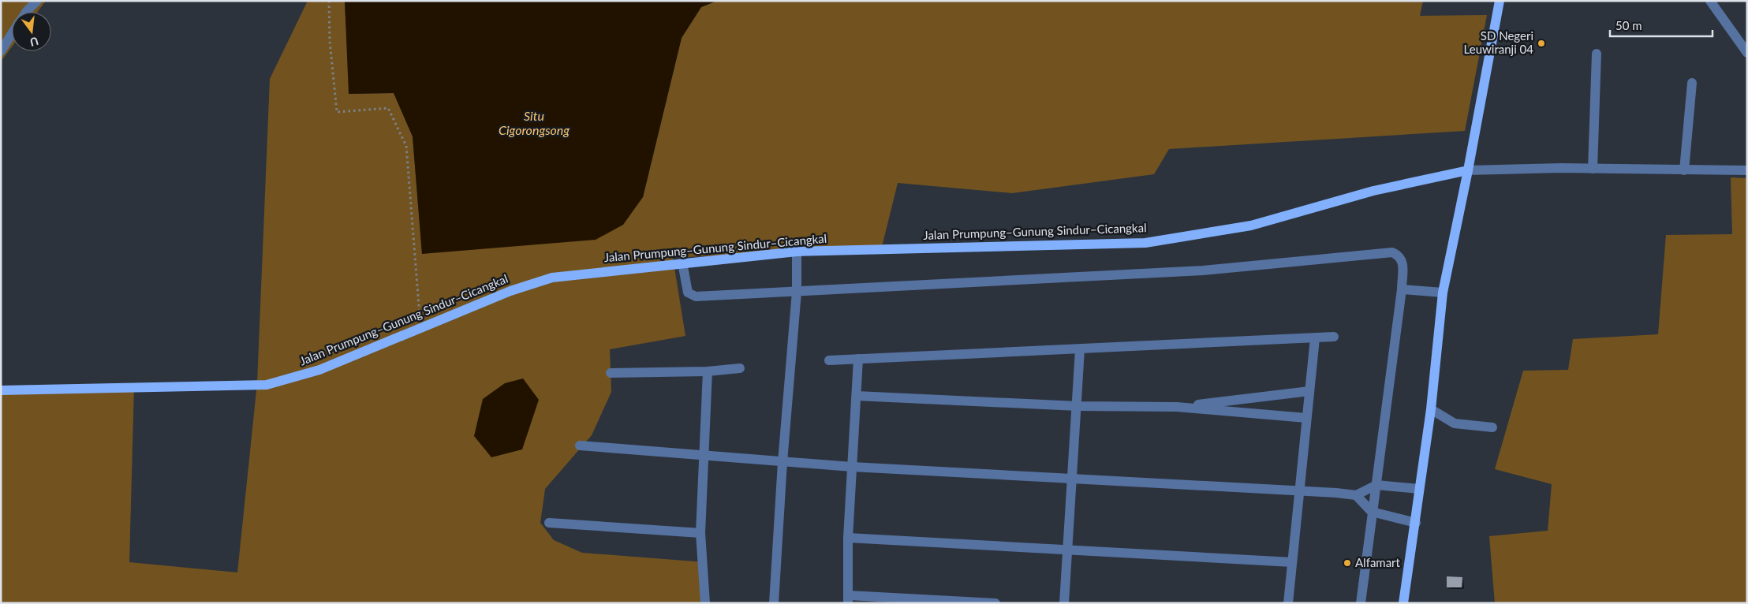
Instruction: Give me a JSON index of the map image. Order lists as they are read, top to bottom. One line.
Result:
{"streets":{"main road":["Jalan Prumpung–Gunung Sindur–Cicangkal"]},"water":["Situ Cigorongsong"],"places":["SD Negeri Leuwiranji 04","Alfamart"],"scale_bar":"50 m","north":"bottom"}
